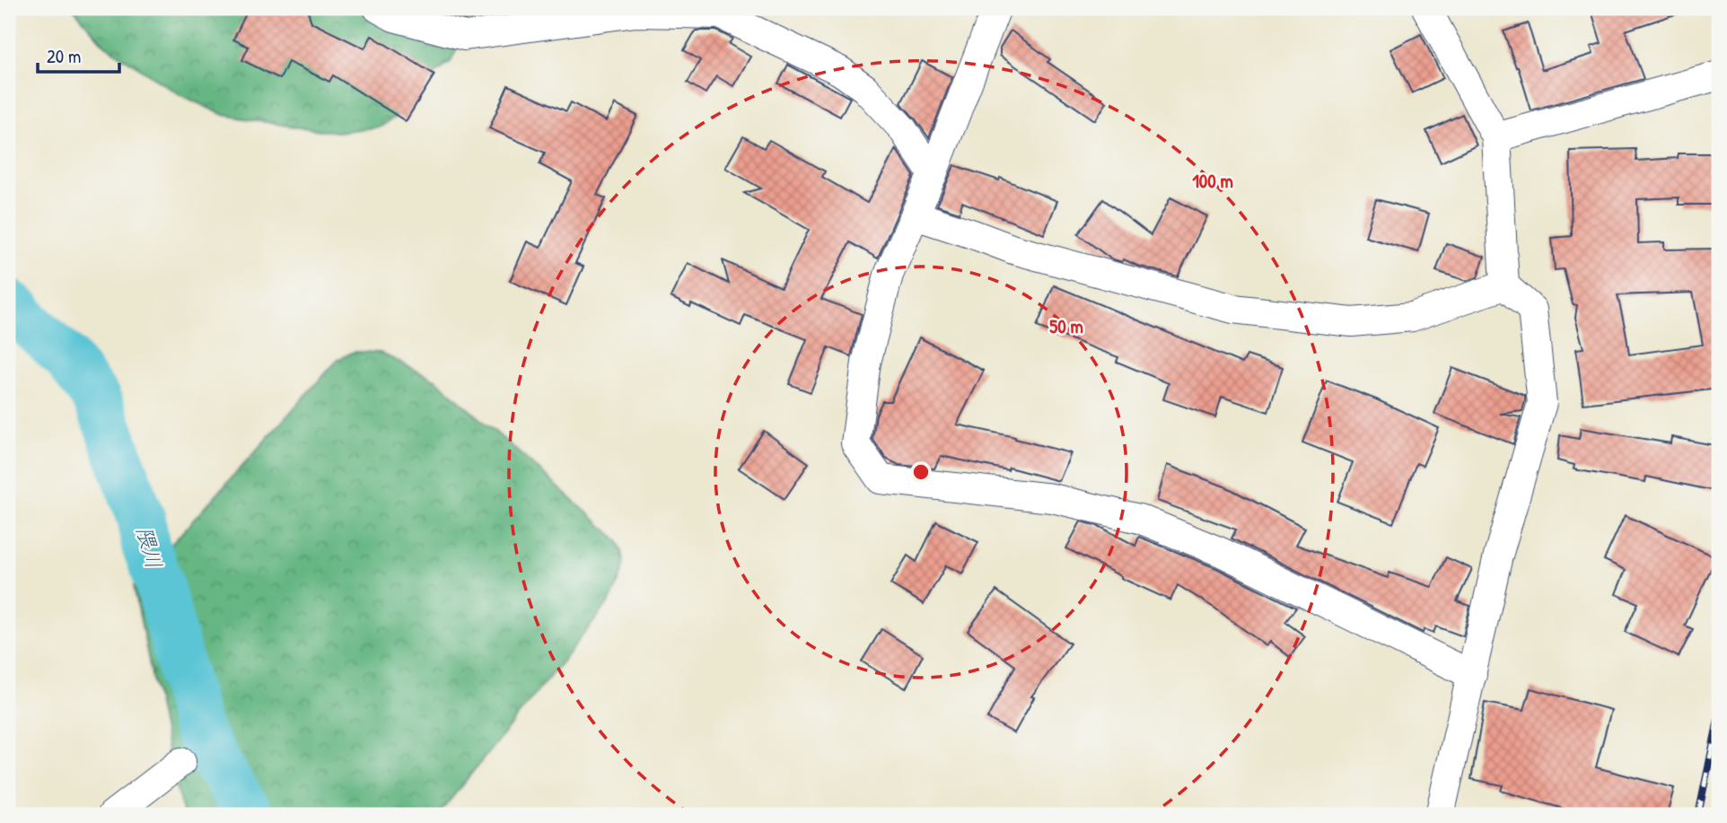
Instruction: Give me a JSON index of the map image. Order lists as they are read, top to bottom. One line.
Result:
{"water":["隈川"],"scale_bar":"20 m","rings":["100 m","50 m"]}
